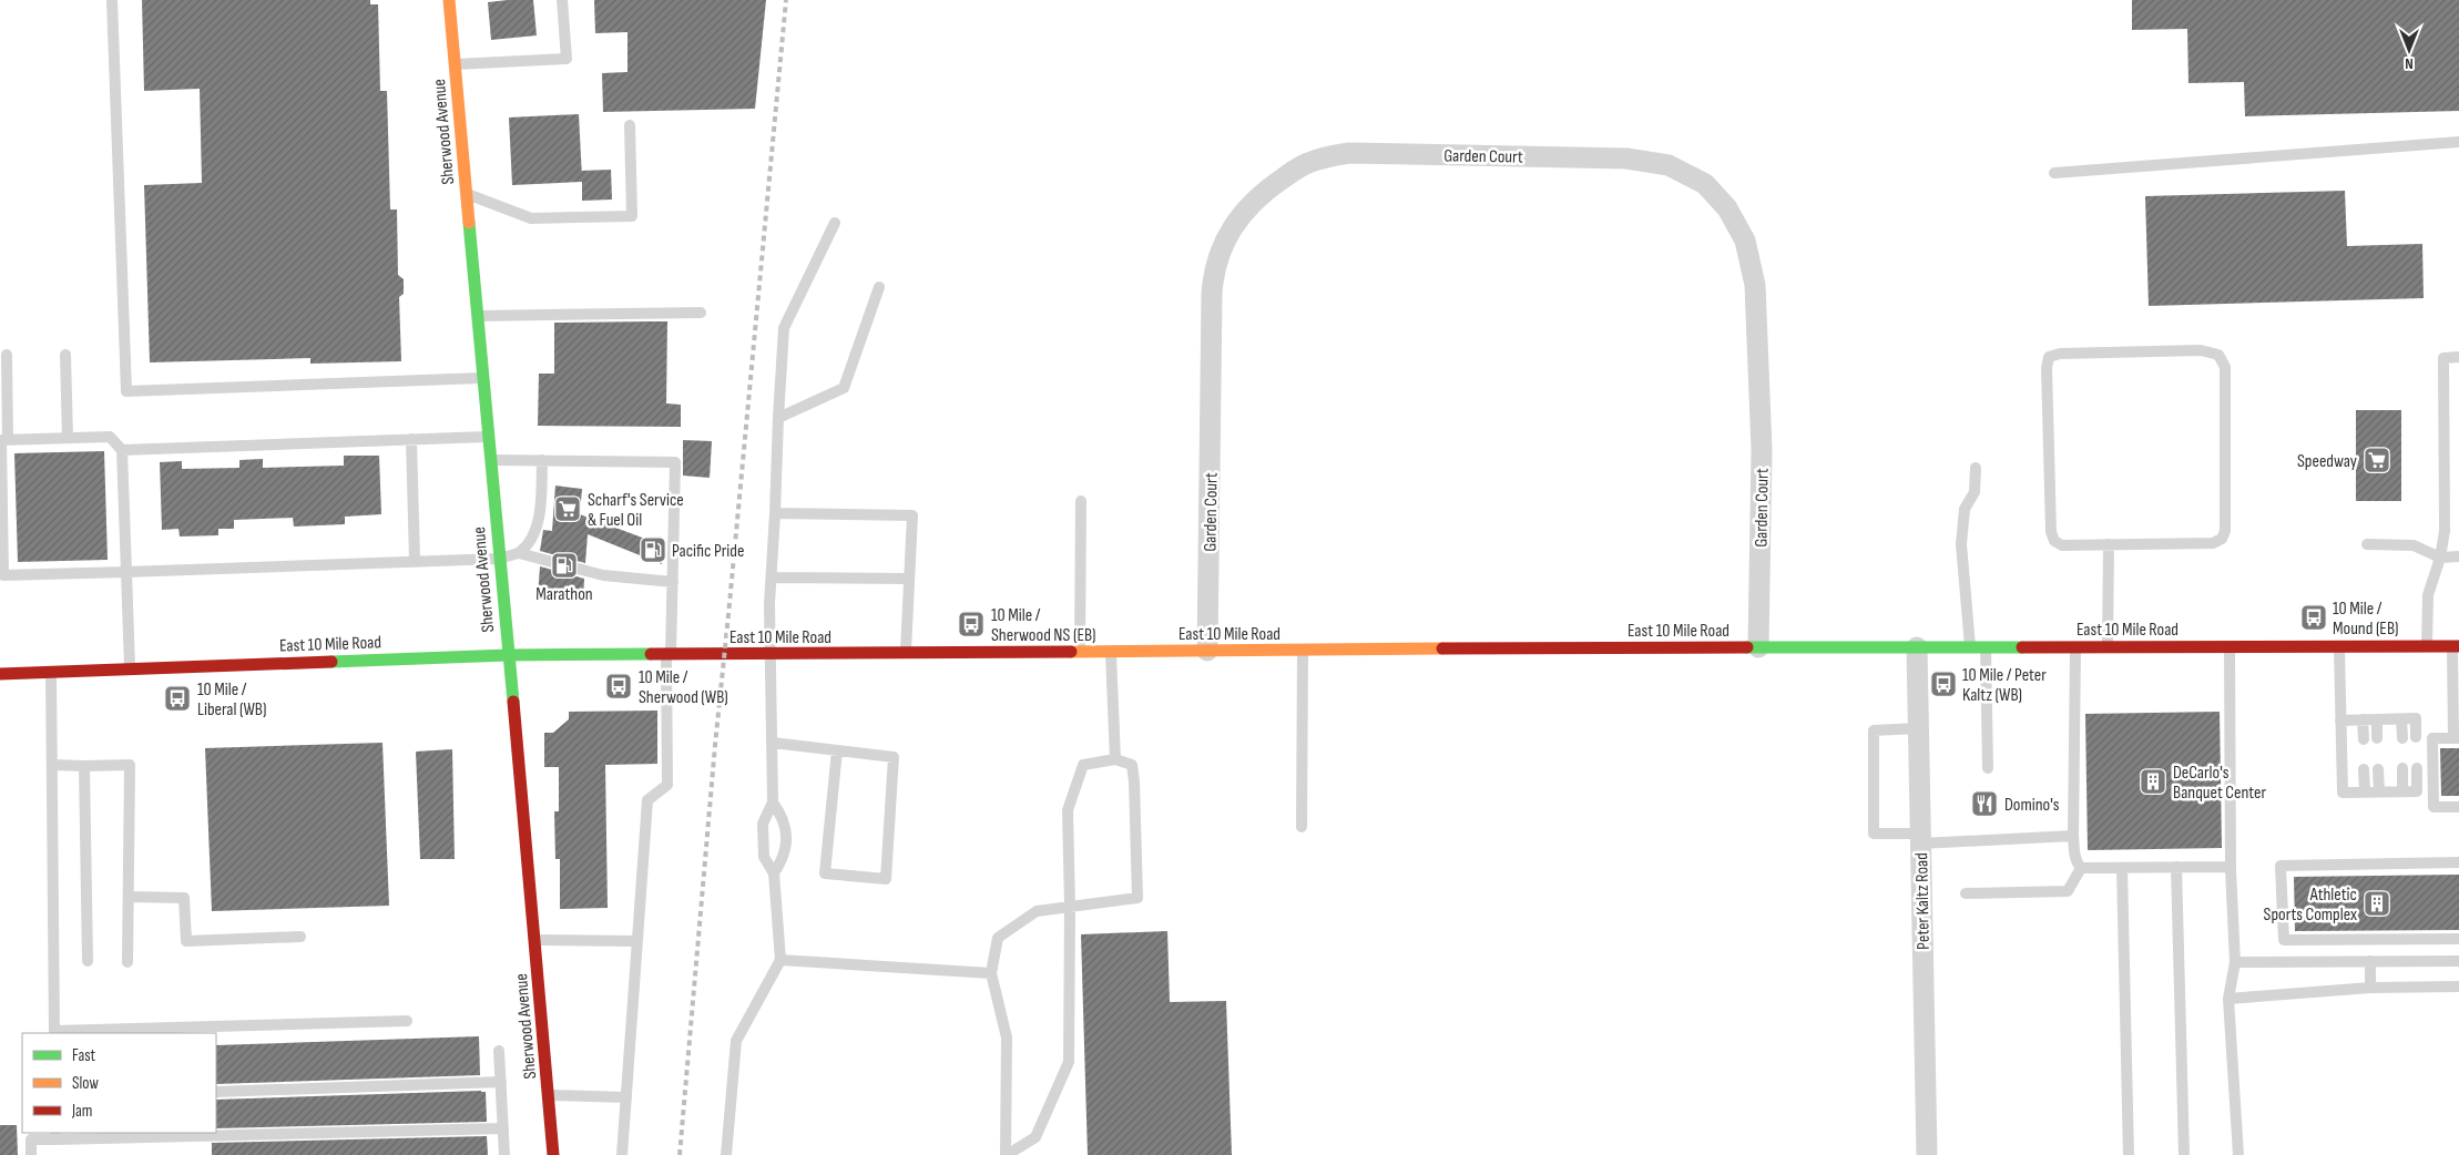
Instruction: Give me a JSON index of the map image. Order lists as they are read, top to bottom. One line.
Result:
{"streets":{"main road":["Sherwood Avenue","East 10 Mile Road"],"street":["Garden Court","Peter Kaltz Road"]},"crossings":[["Sherwood Avenue","East 10 Mile Road"],["Garden Court","East 10 Mile Road"],["East 10 Mile Road","Peter Kaltz Road"]],"places":{"supermarket":["Speedway","Scharf's Service & Fuel Oil"],"fuel station":["Pacific Pride","Marathon"],"bus stop":["10 Mile / Mound (EB)","10 Mile / Sherwood NS (EB)","10 Mile / Peter Kaltz (WB)","10 Mile / Sherwood (WB)","10 Mile / Liberal (WB)"],"building":["DeCarlo's Banquet Center","Athletic Sports Complex"],"restaurant":["Domino's"]},"legend":["Fast","Slow","Jam"],"north":"bottom"}
